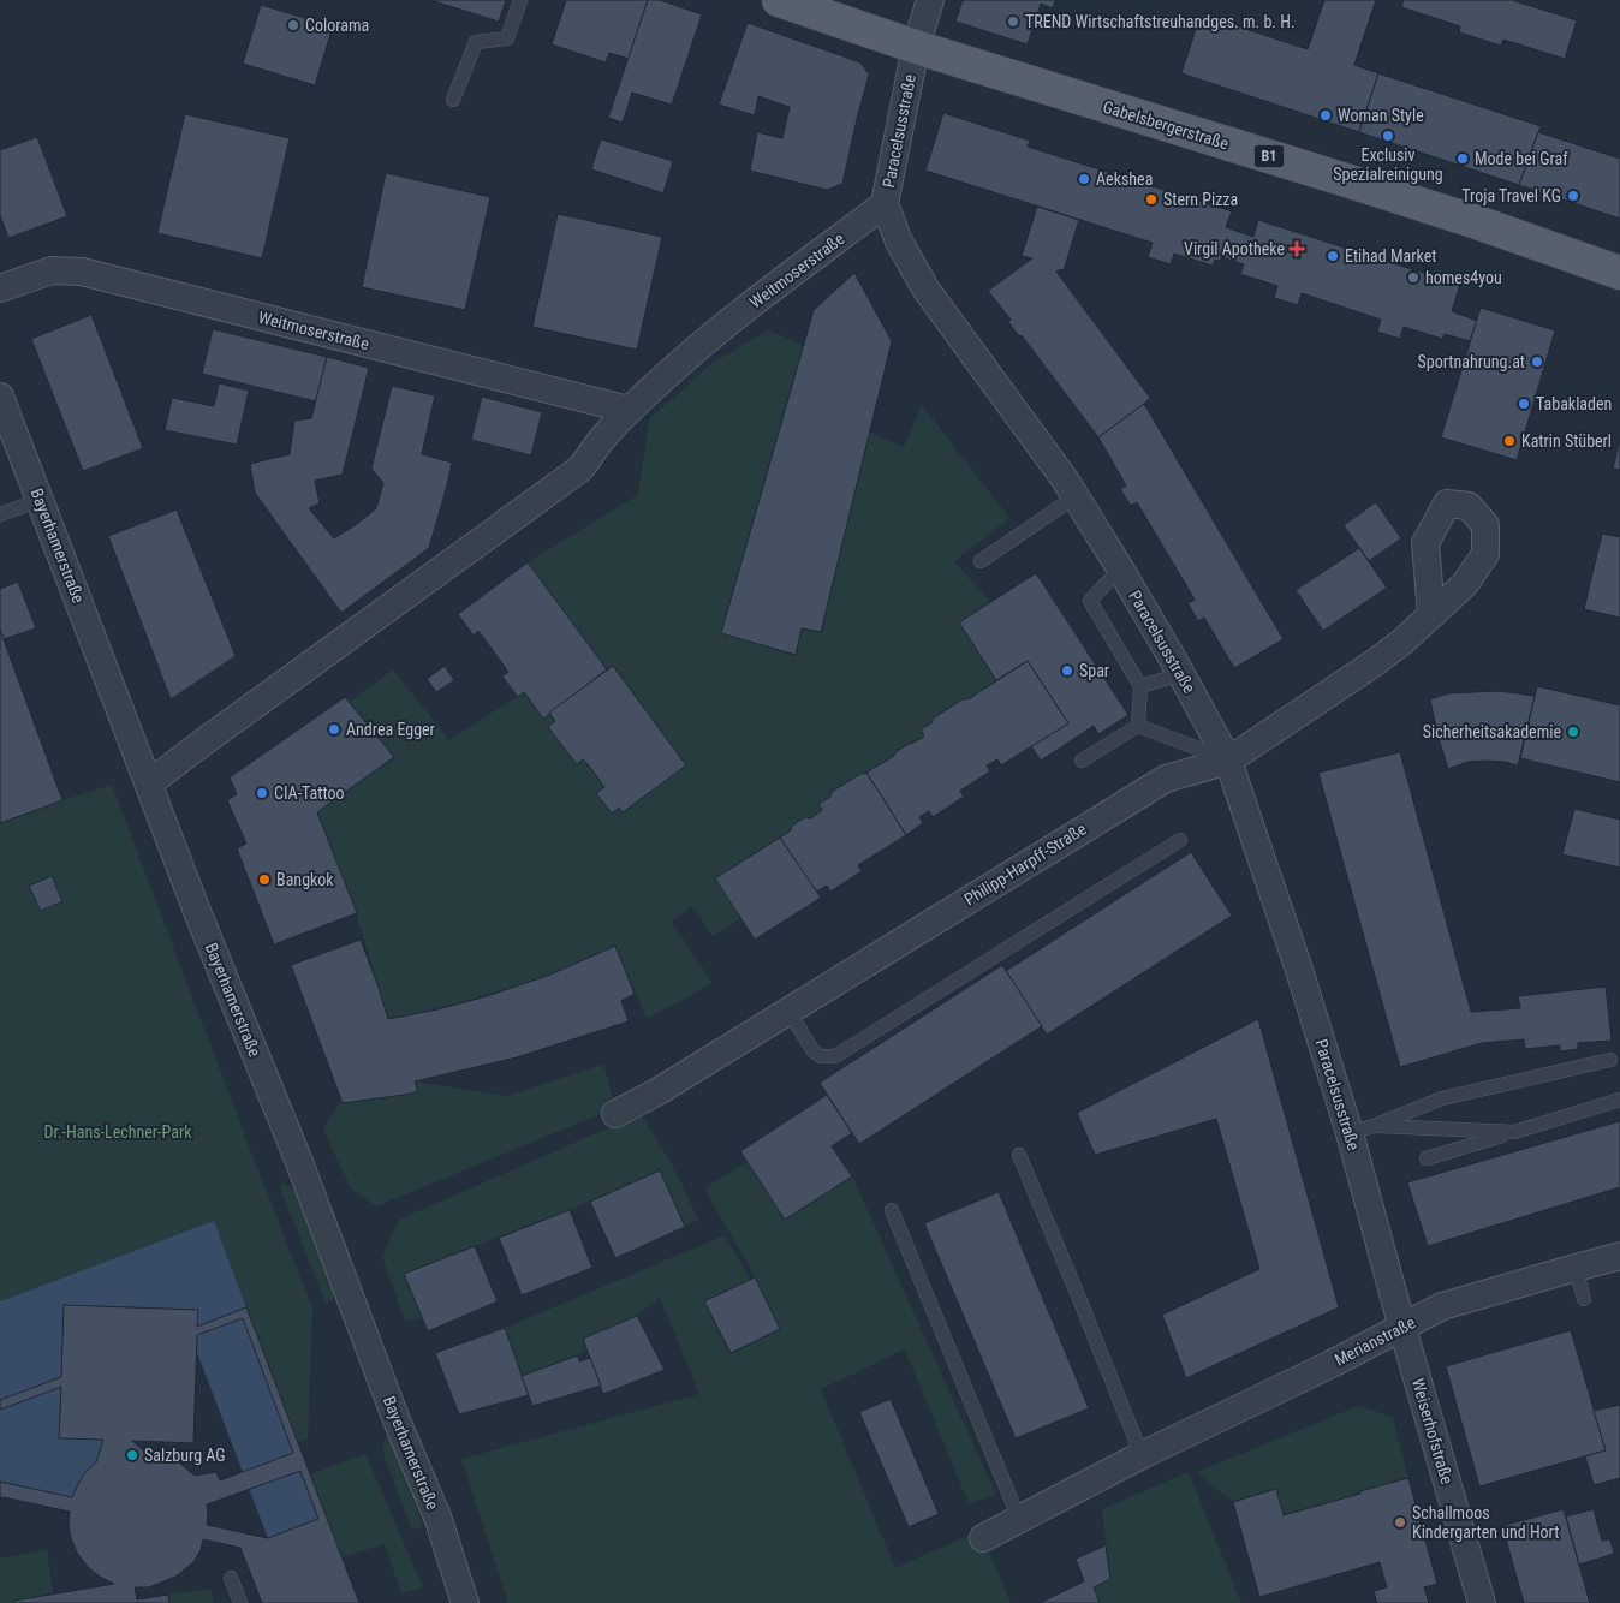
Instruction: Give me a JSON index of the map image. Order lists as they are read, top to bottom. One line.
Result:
{"streets":{"main road":["Gabelsbergerstraße","B1"],"street":["Paracelsusstraße","Weitmoserstraße","Bayerhamerstraße","Philipp-Harpff-Straße","Merianstraße","Weiserhofstraße"]},"crossings":[["Gabelsbergerstraße","Paracelsusstraße"],["Paracelsusstraße","Weitmoserstraße"],["Paracelsusstraße","Philipp-Harpff-Straße"],["Paracelsusstraße","Merianstraße"],["Paracelsusstraße","Weiserhofstraße"],["Weitmoserstraße","Bayerhamerstraße"],["Merianstraße","Weiserhofstraße"]],"parks":["Dr.-Hans-Lechner-Park"],"places":{"other":["TREND Wirtschaftstreuhandges. m. b. H.","Colorama","Woman Style","Exclusiv Spezialreinigung","Mode bei Graf","Aekshea","Troja Travel KG","Stern Pizza","Etihad Market","homes4you","Sportnahrung.at","Tabakladen","Katrin Stüberl","Spar","Andrea Egger","Sicherheitsakademie","CIA-Tattoo","Bangkok","Salzburg AG","Schallmoos Kindergarten und Hort"],"health":["Virgil Apotheke"]}}
